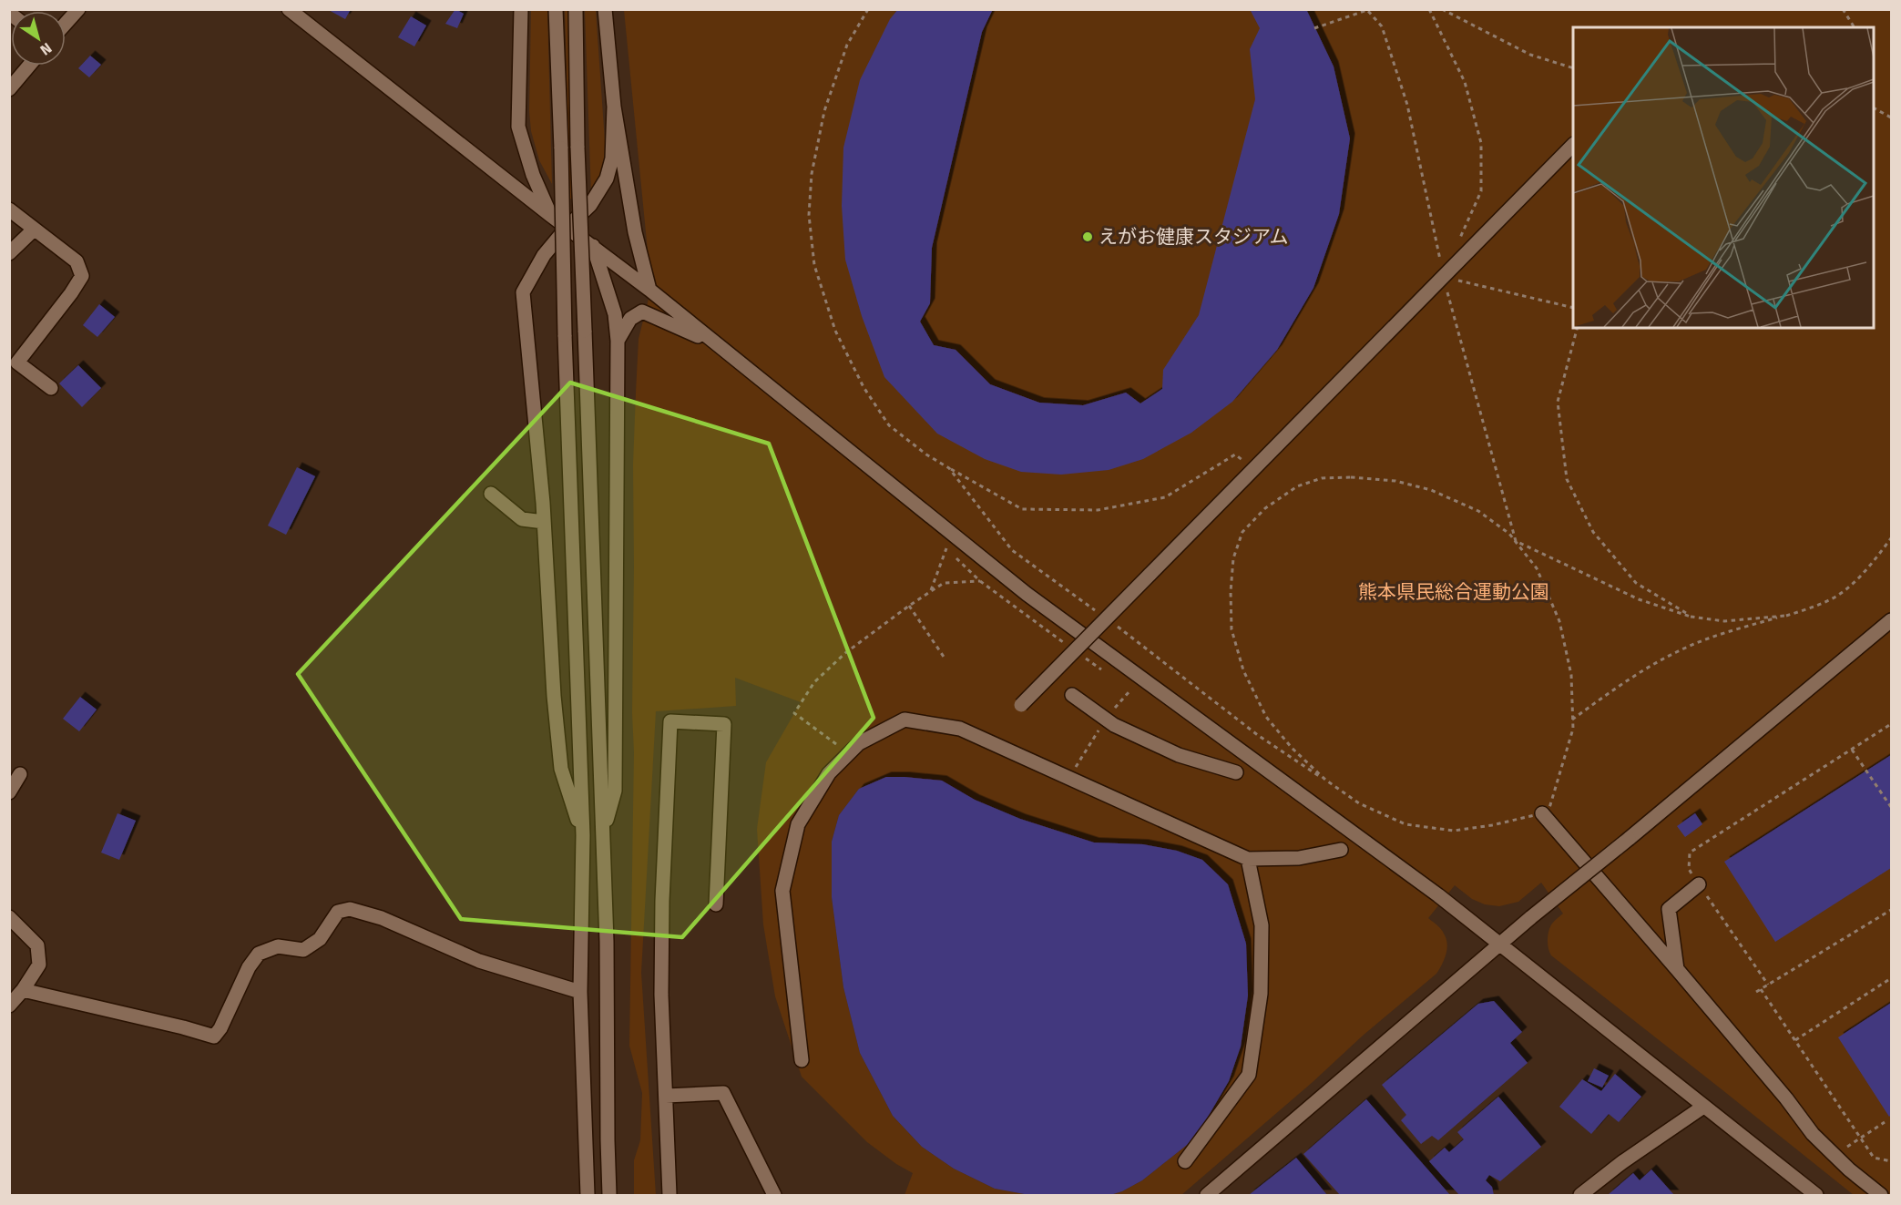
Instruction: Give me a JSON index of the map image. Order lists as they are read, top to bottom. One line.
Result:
{"parks":["熊本県民総合運動公園"],"places":["えがお健康スタジアム"],"north":"bottom right"}
